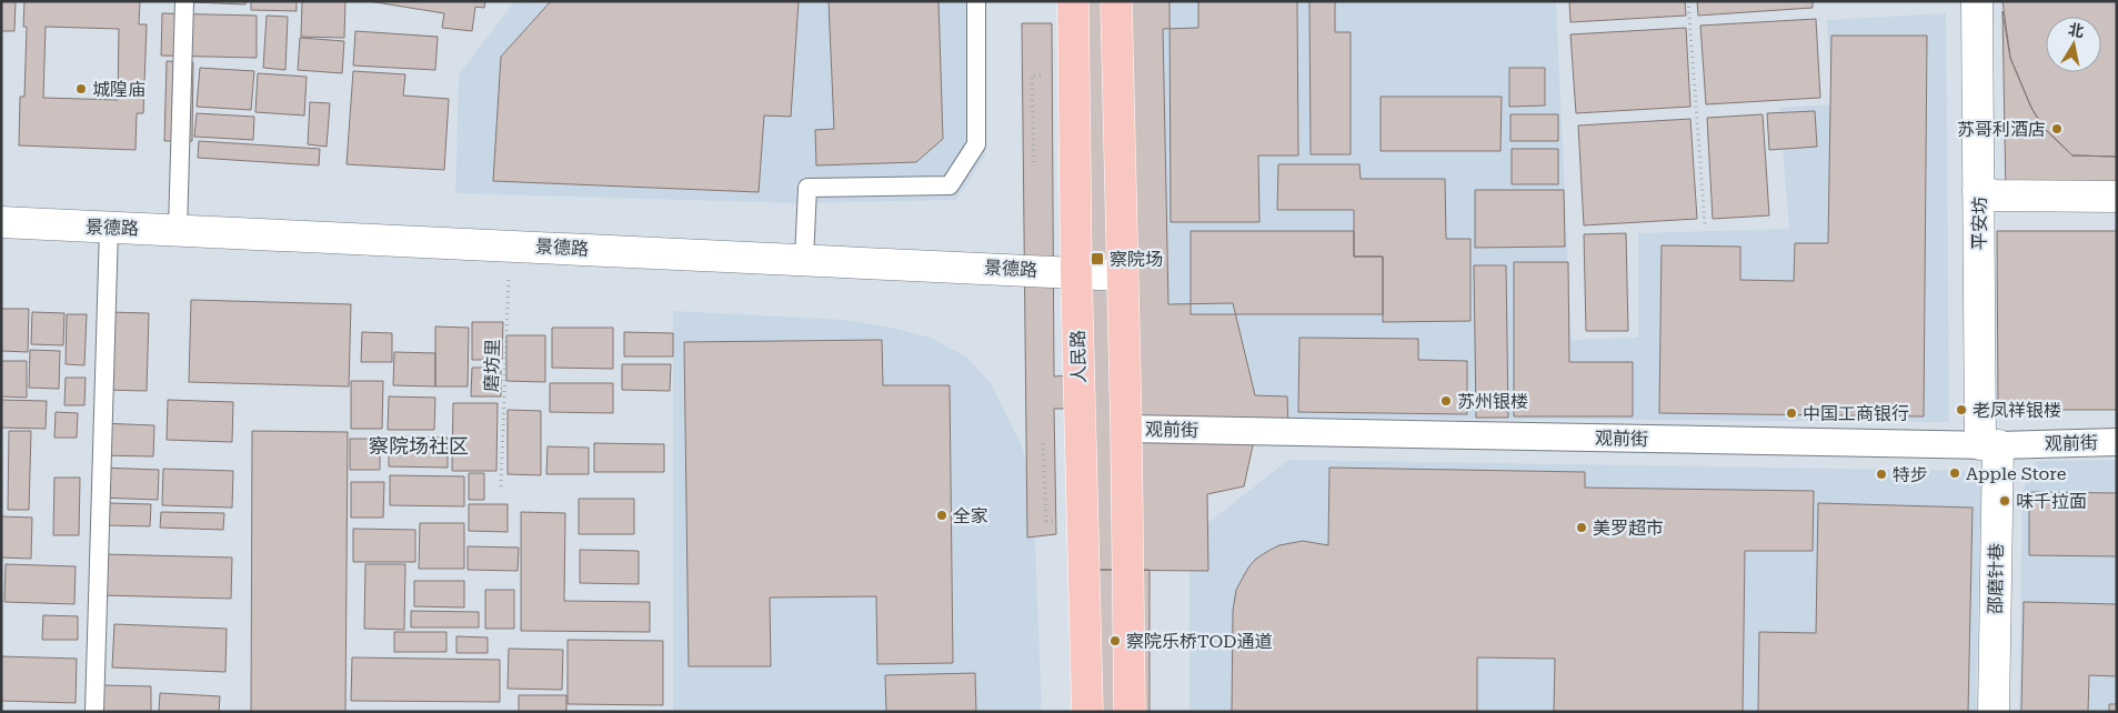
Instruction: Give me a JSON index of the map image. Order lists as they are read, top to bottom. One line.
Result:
{"streets":{"main road":["平安坊","景德路","人民路","邵磨针巷"],"street":["观前街"],"path":["磨坊里"]},"crossings":[["平安坊","观前街"],["平安坊","邵磨针巷"],["景德路","人民路"],["景德路","磨坊里"],["观前街","邵磨针巷"]],"districts":["察院场社区"],"places":{"other":["城隍庙","苏哥利酒店","苏州银楼","老凤祥银楼","中国工商银行","Apple Store","特步","味千拉面","全家","美罗超市","察院乐桥TOD通道"],"transit":["察院场"]},"north":"top"}
